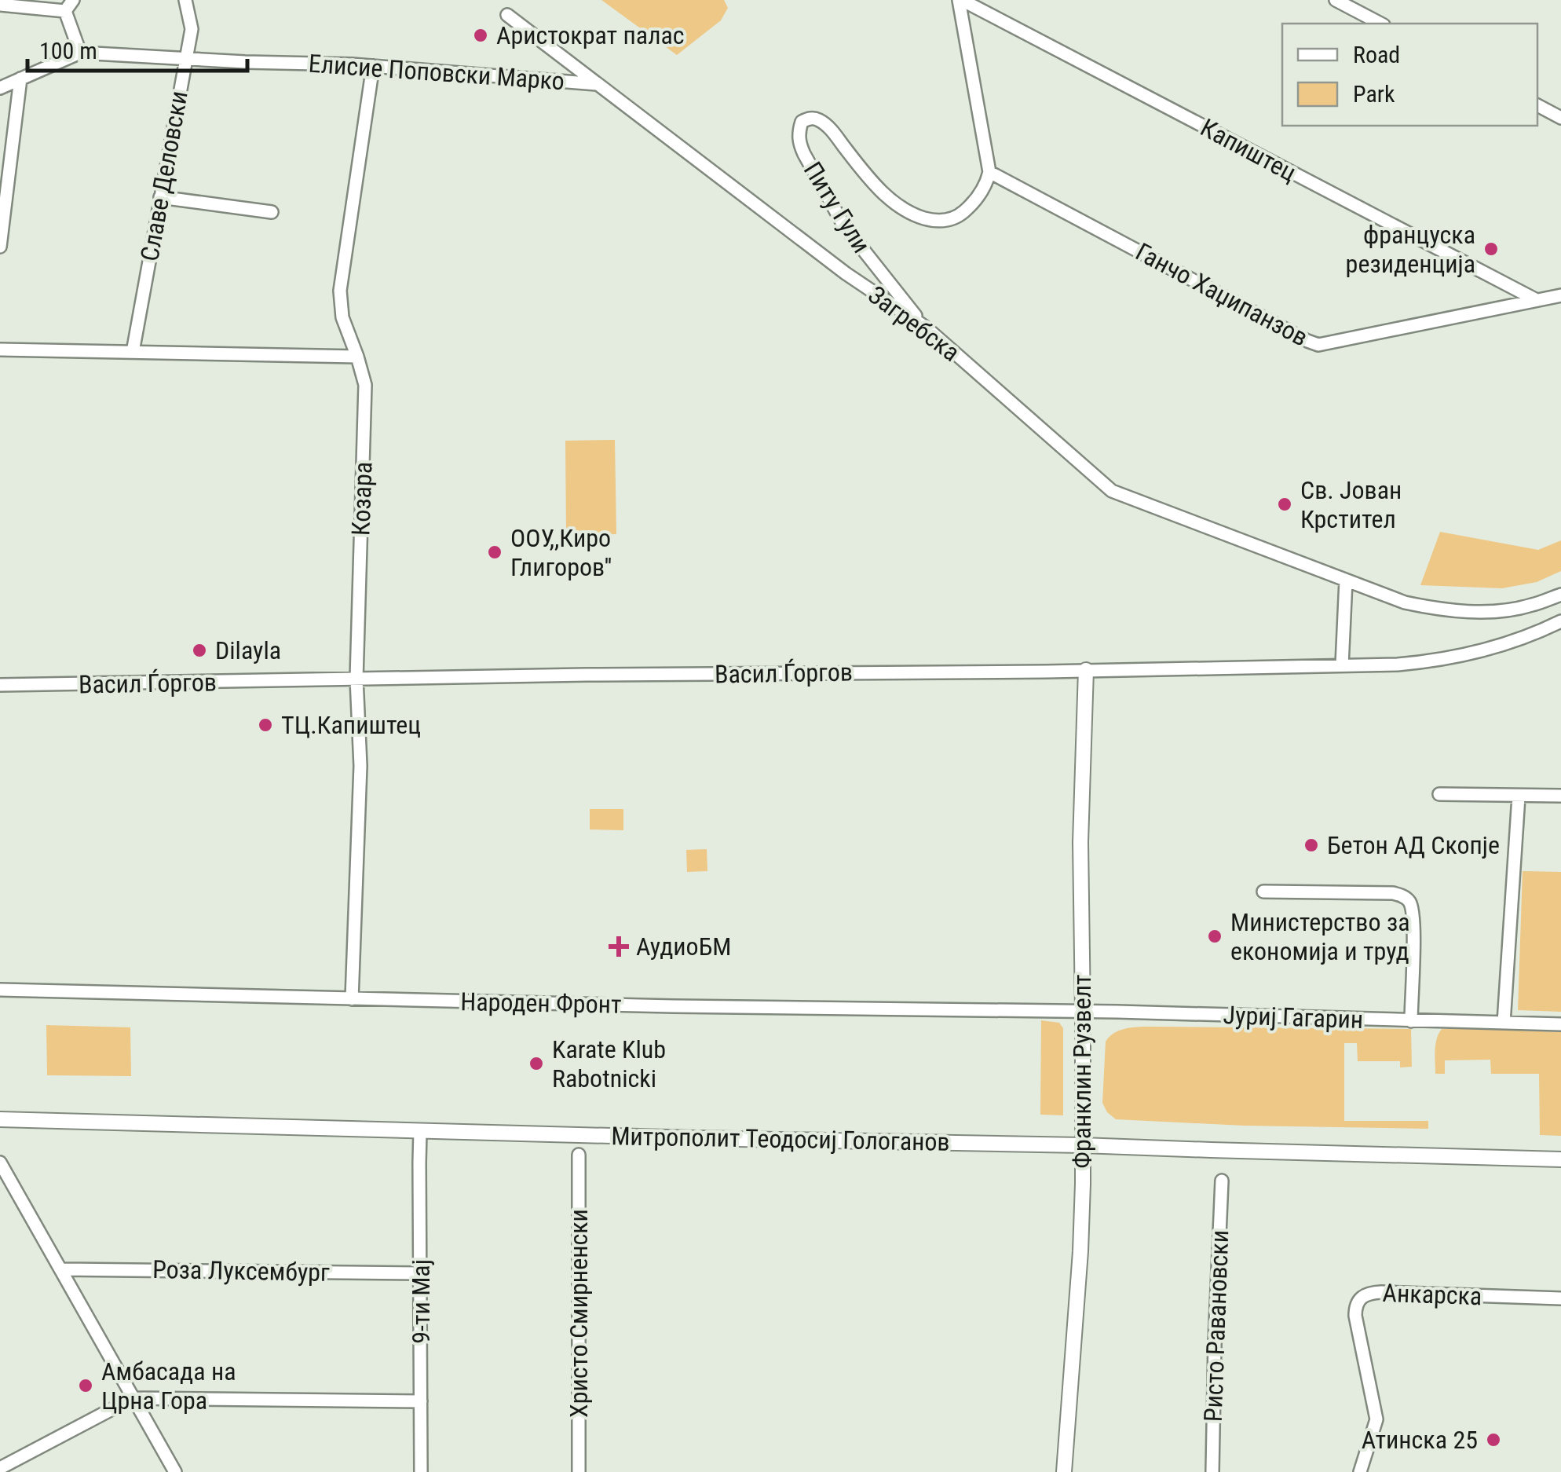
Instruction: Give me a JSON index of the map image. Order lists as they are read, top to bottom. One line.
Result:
{"streets":{"street":["Елисие Поповски Марко","Капиштец","Славе Деловски","Питу Гули","Ганчо Хаџипанзов","Загребска","Козара","Васил Ѓоргов","Народен Фронт","Јуриј Гагарин","Франклин Рузвелт","Митрополит Теодосиј Гологанов","Роза Луксембург","Анкарска","9-ти Мај","Христо Смирненски","Ристо Равановски"]},"crossings":[["Елисие Поповски Марко","Славе Деловски"],["Елисие Поповски Марко","Загребска"],["Елисие Поповски Марко","Козара"],["Капиштец","Ганчо Хаџипанзов"],["Питу Гули","Ганчо Хаџипанзов"],["Питу Гули","Загребска"],["Козара","Васил Ѓоргов"],["Козара","Народен Фронт"],["Васил Ѓоргов","Франклин Рузвелт"],["Народен Фронт","Јуриј Гагарин"],["Народен Фронт","Франклин Рузвелт"],["Јуриј Гагарин","Франклин Рузвелт"],["Франклин Рузвелт","Митрополит Теодосиј Гологанов"],["Митрополит Теодосиј Гологанов","9-ти Мај"],["Роза Луксембург","9-ти Мај"]],"places":{"other":["Аристократ палас","француска резиденција","Св. Јован Крстител","ООУ,,Киро Глигоров''","Dilayla","ТЦ.Капиштец","Бетон АД Скопје","Министерство за економија и труд","Karate Klub Rabotnicki","Амбасада на Црна Гора","Атинска 25"],"health":["АудиоБМ"]},"legend":["Road","Park"],"scale_bar":"100 m"}
